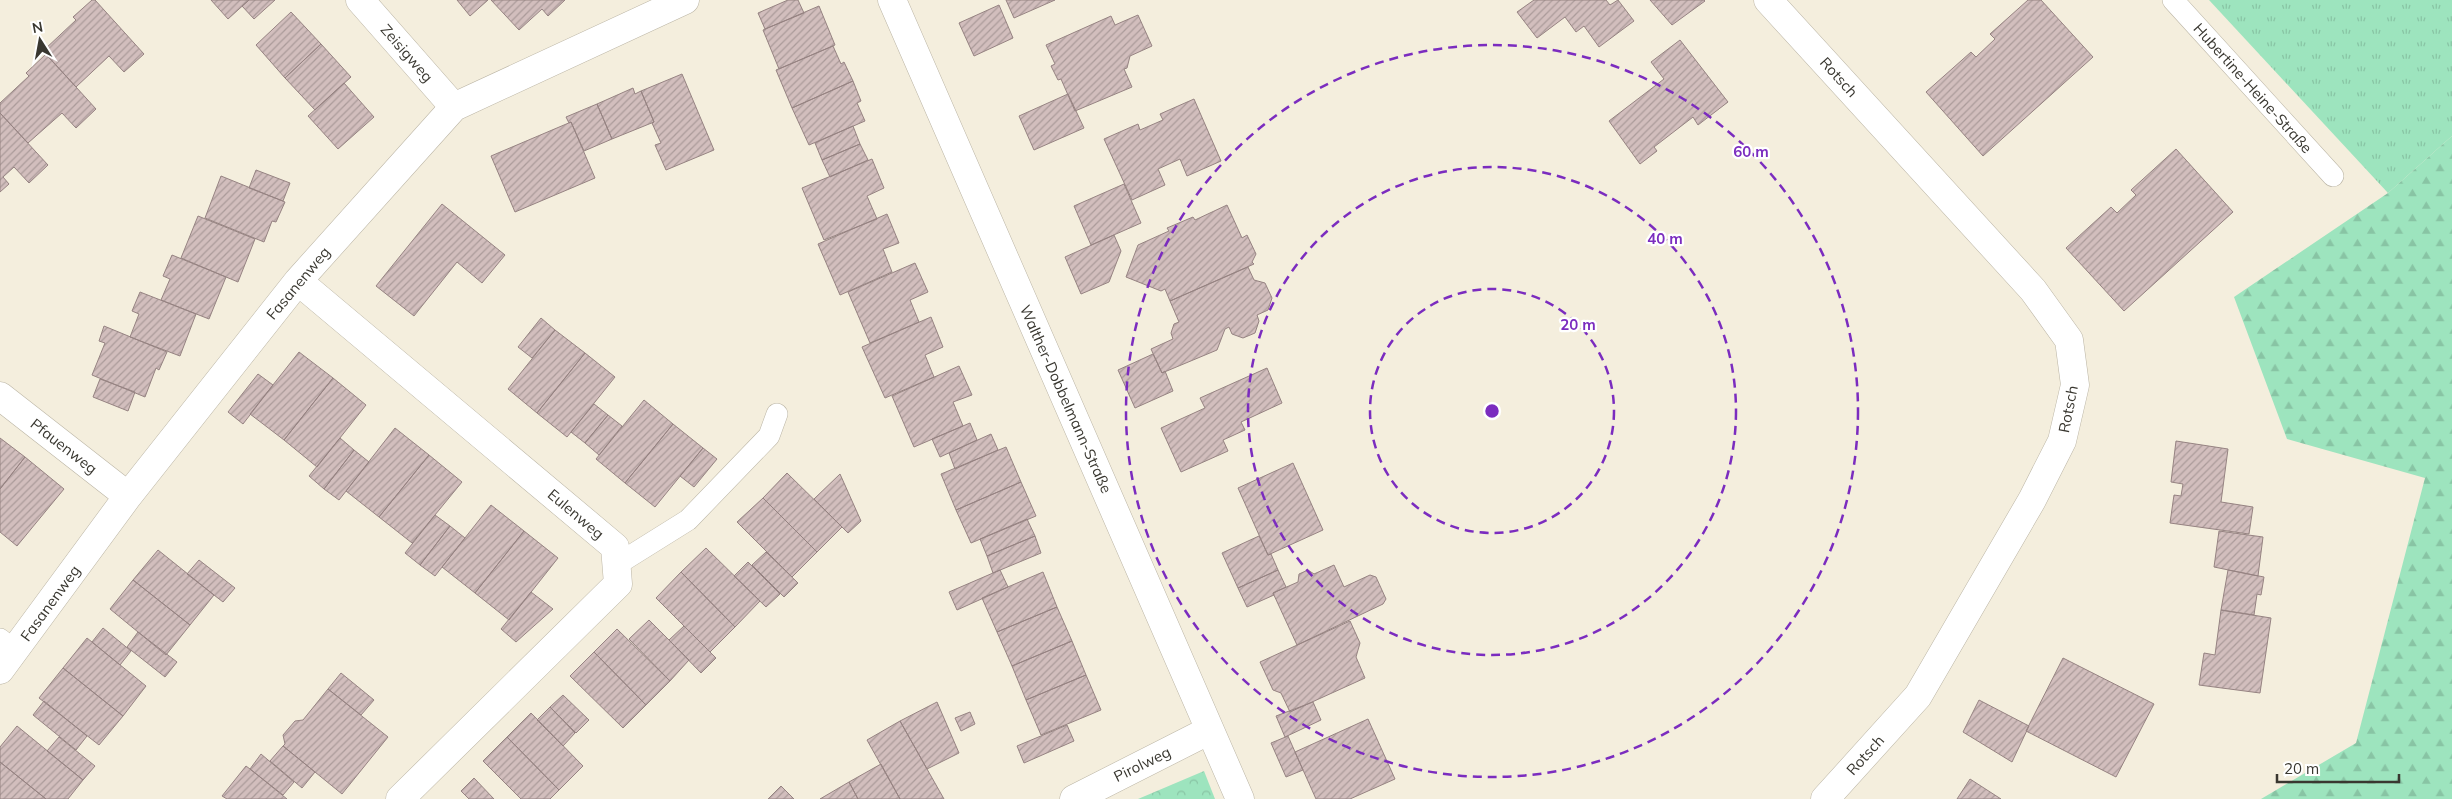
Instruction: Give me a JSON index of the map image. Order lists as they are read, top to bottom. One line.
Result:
{"streets":{"street":["Zeisigweg","Rotsch","Fasanenweg","Walther-Dobbelmann-Straße","Pfauenweg","Eulenweg","Pirolweg"],"lane":["Hubertine-Heine-Straße"]},"crossings":[["Zeisigweg","Fasanenweg"],["Fasanenweg","Pfauenweg"],["Fasanenweg","Eulenweg"],["Walther-Dobbelmann-Straße","Pirolweg"]],"scale_bar":"20 m","north":"top","rings":["60 m","40 m","20 m"]}
